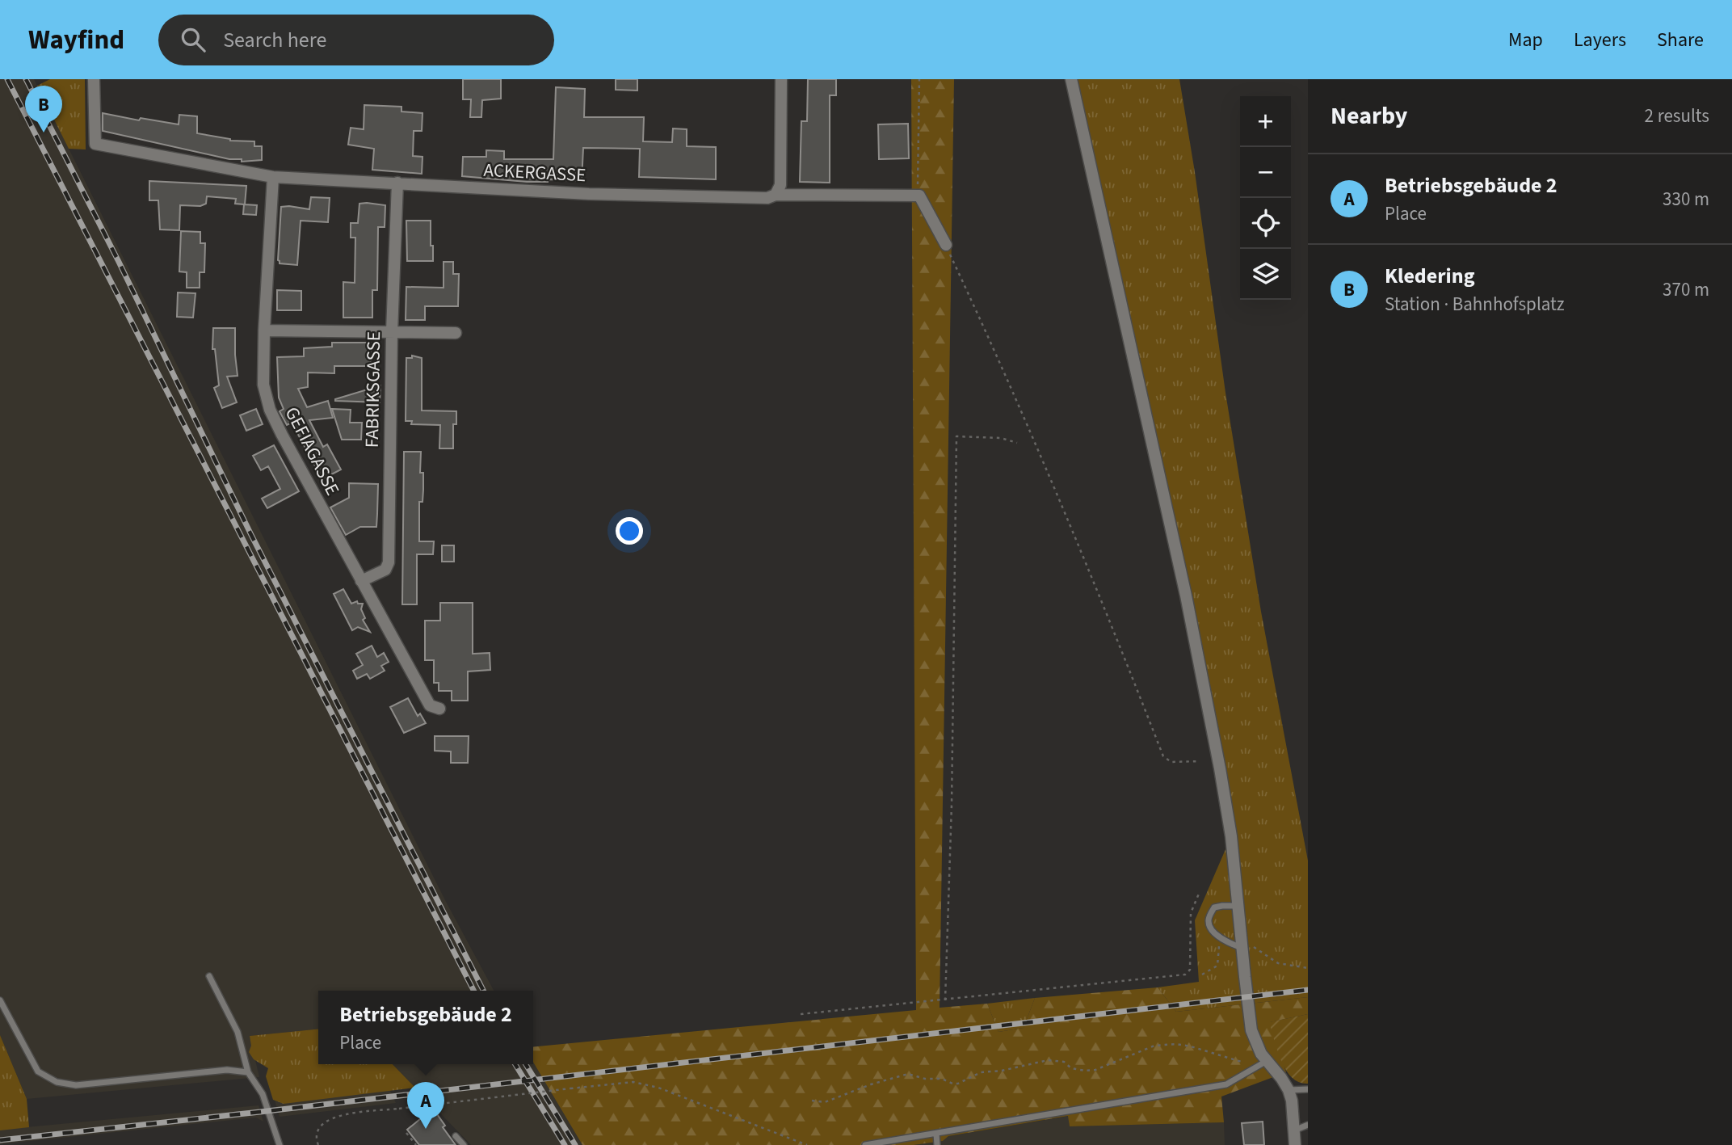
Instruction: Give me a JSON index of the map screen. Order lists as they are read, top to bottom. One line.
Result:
{"streets":{"street":["ACKERGASSE","FABRIKSGASSE","GEFIAGASSE"]},"crossings":[["ACKERGASSE","FABRIKSGASSE"],["ACKERGASSE","GEFIAGASSE"],["FABRIKSGASSE","GEFIAGASSE"]],"page":{"header":"Wayfind","search":"Search here","nav":["Map","Layers","Share"],"heading":["Nearby","2 results"],"pins":["B","A"],"map_buttons":["+","−"],"list":[{"mark":"A","name":"Betriebsgebäude 2","note":"Place","value":"330 m"},{"mark":"B","name":"Kledering","note":"Station · Bahnhofsplatz","value":"370 m"}],"popup":["Betriebsgebäude 2","Place"]}}
